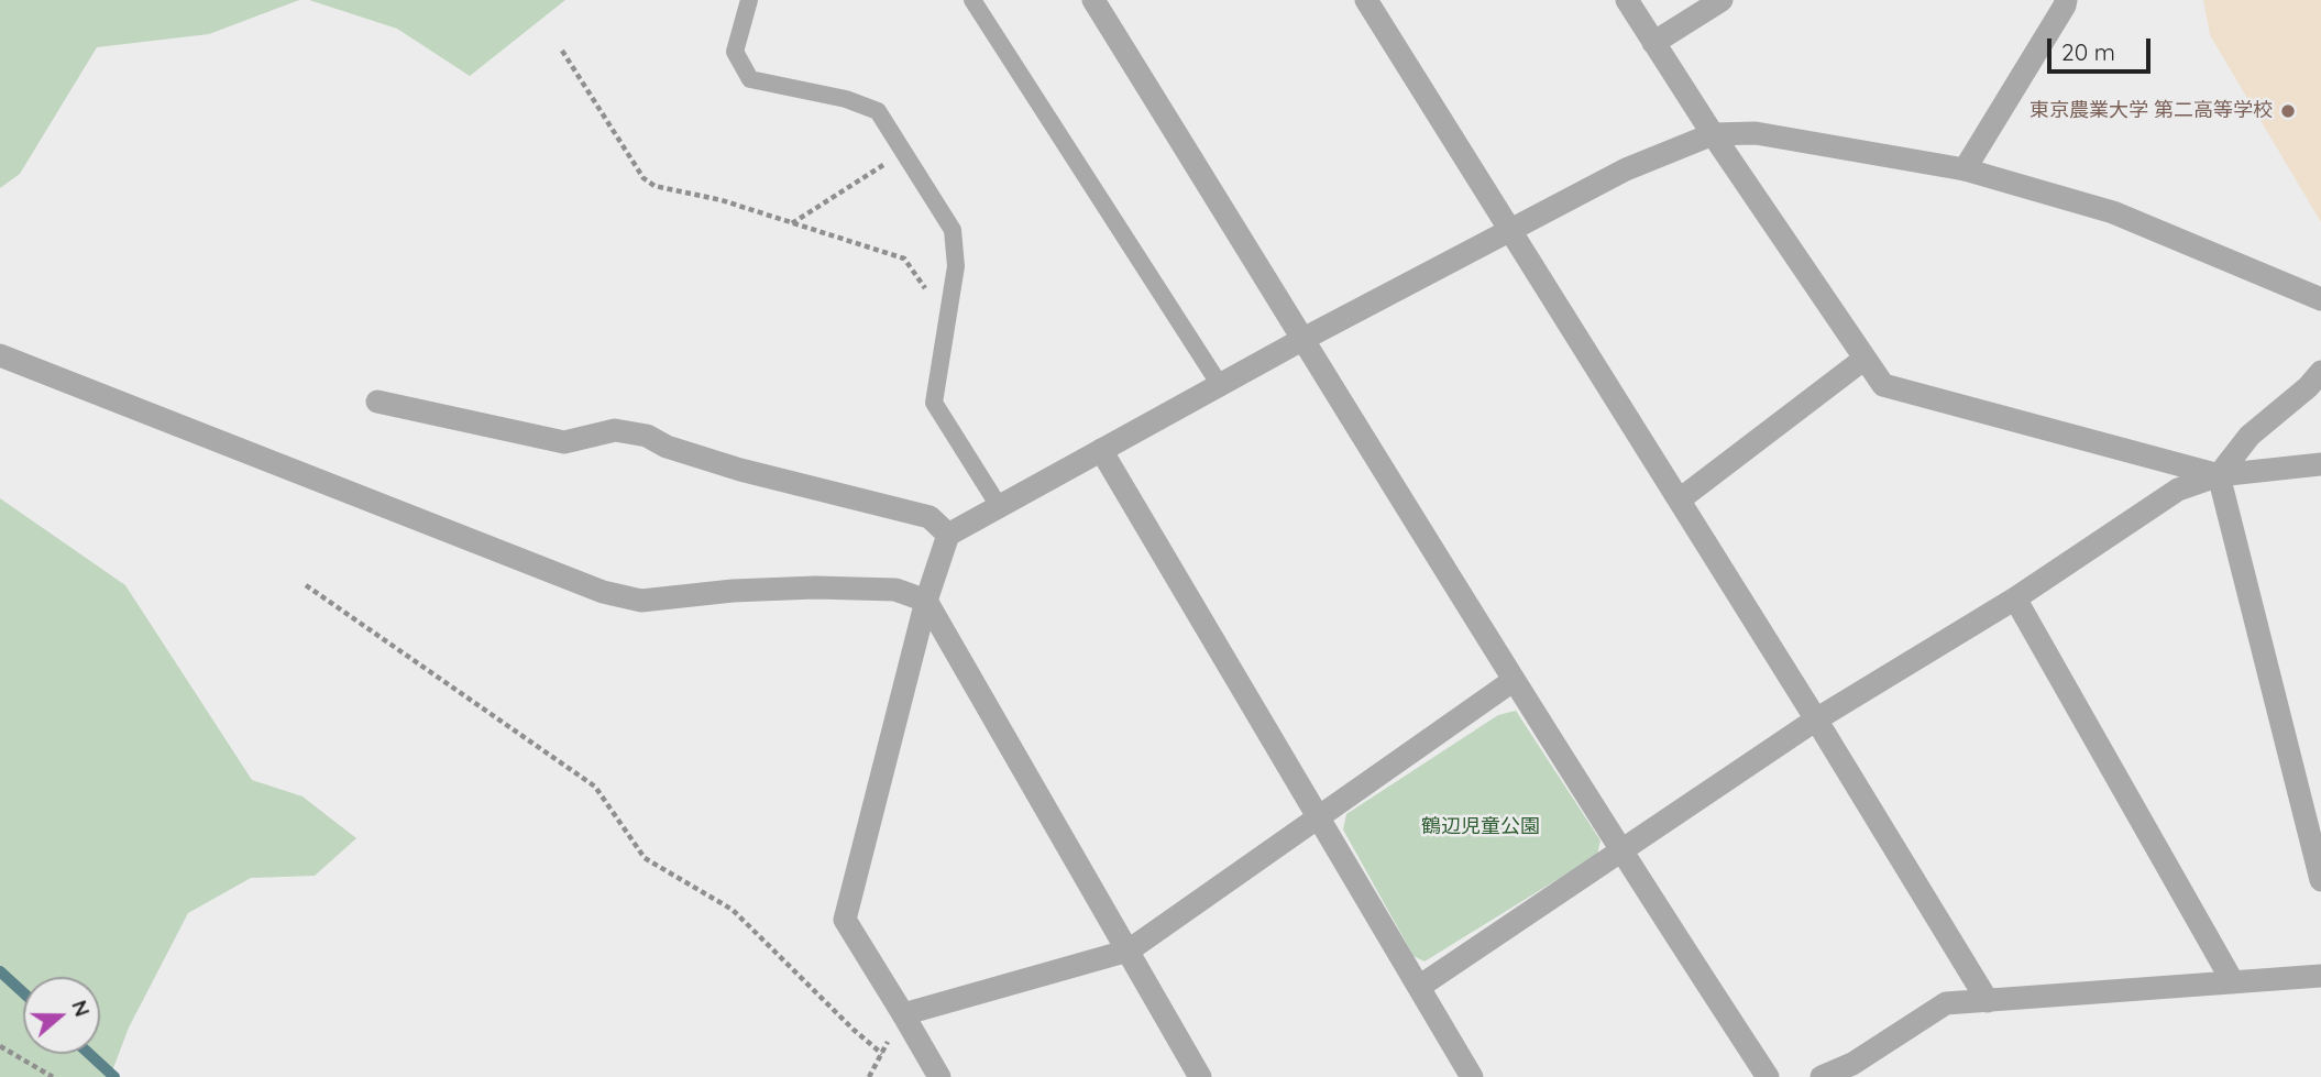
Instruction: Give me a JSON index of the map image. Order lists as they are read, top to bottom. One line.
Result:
{"parks":["鶴辺児童公園"],"places":["東京農業大学 第二高等学校"],"scale_bar":"20 m","north":"right"}
